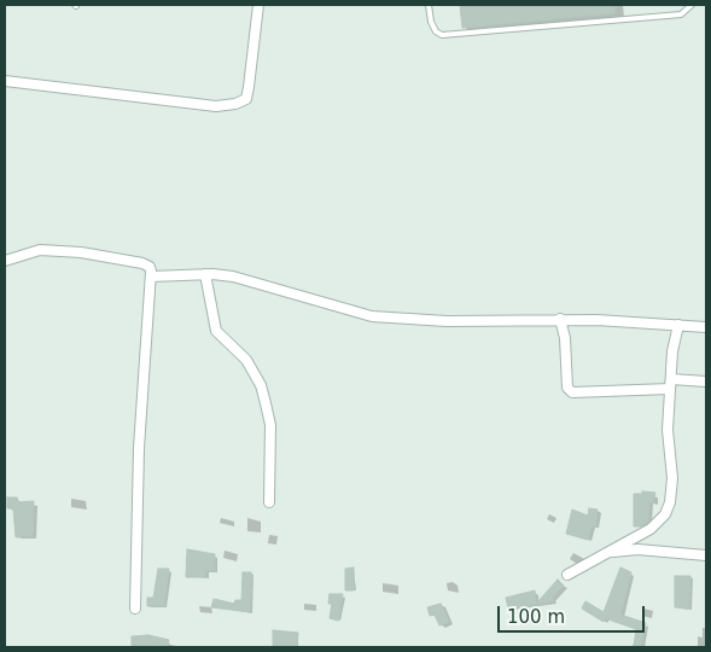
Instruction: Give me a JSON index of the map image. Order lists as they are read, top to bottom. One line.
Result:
{"scale_bar":"100 m"}
